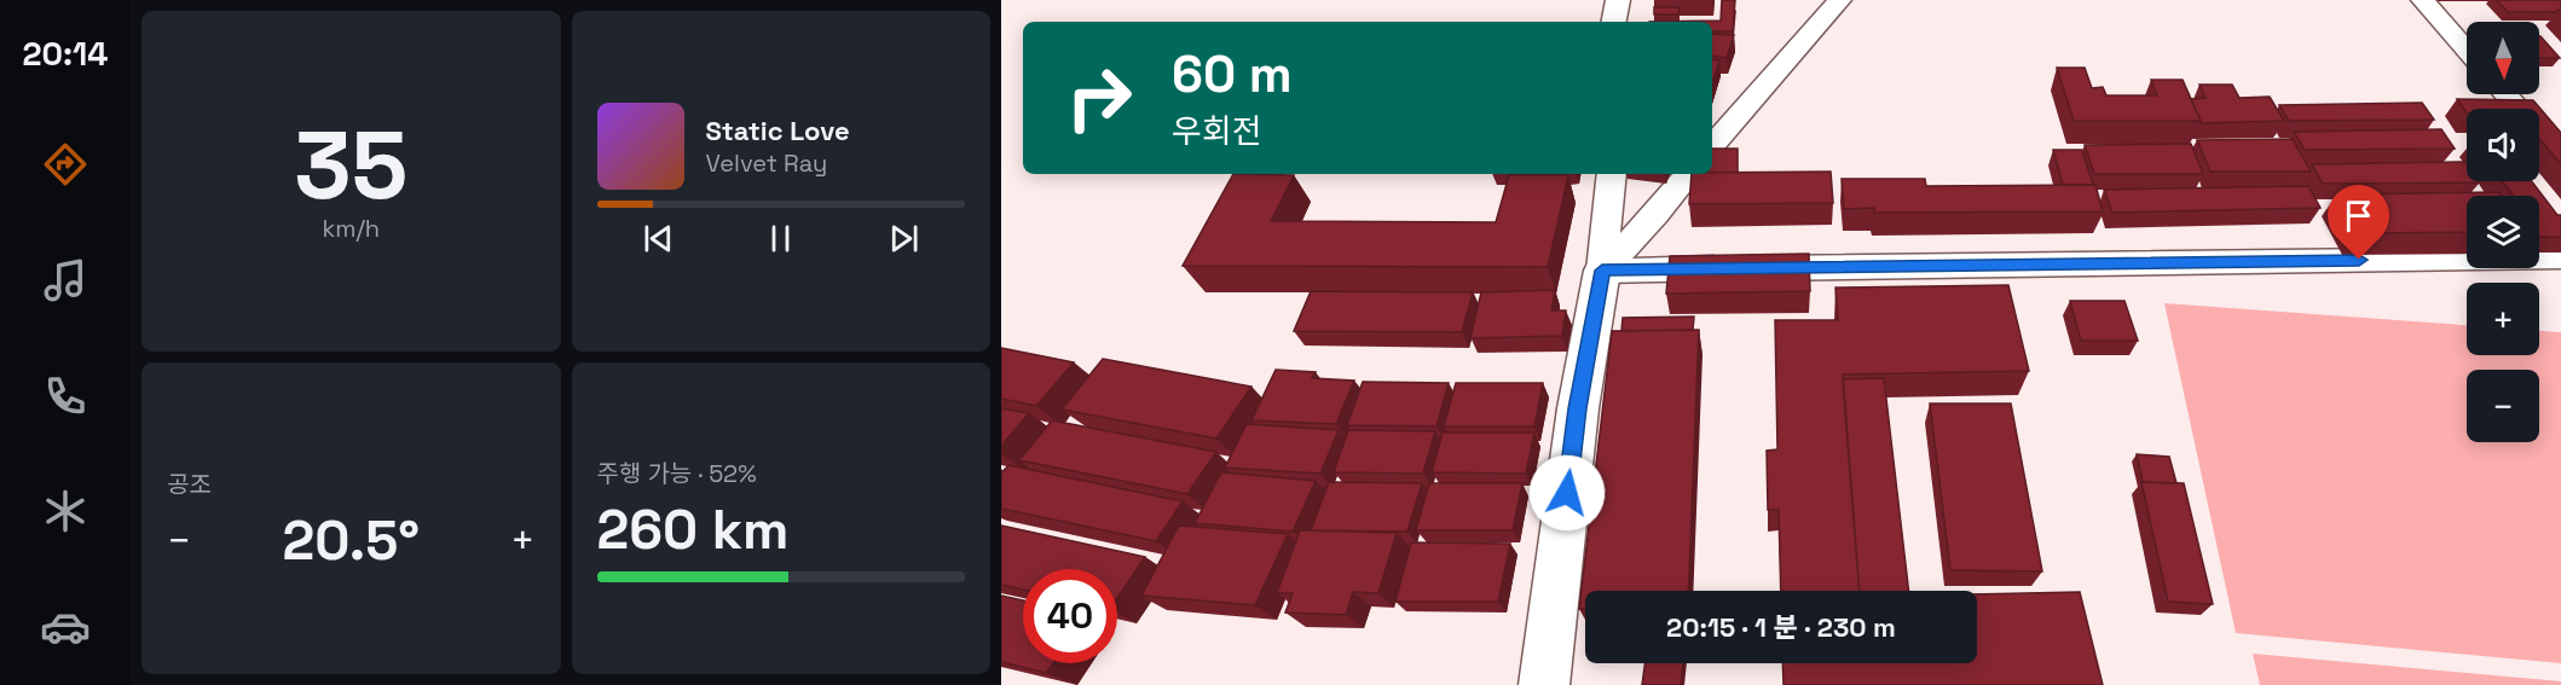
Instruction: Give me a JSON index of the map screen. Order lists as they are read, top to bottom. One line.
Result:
{"north":"bottom","page":{"tabs":"20:14","tile":[["35","km/h"],"공조",["주행 가능 · 52%","260 km"]],"map_buttons":["+","−"],"turn":["60 m","우회전"],"song":["Static Love","Velvet Ray"],"heat":["−","20.5°","+"],"limit":"40","trip":"20:15 · 1 분 · 230 m"}}
